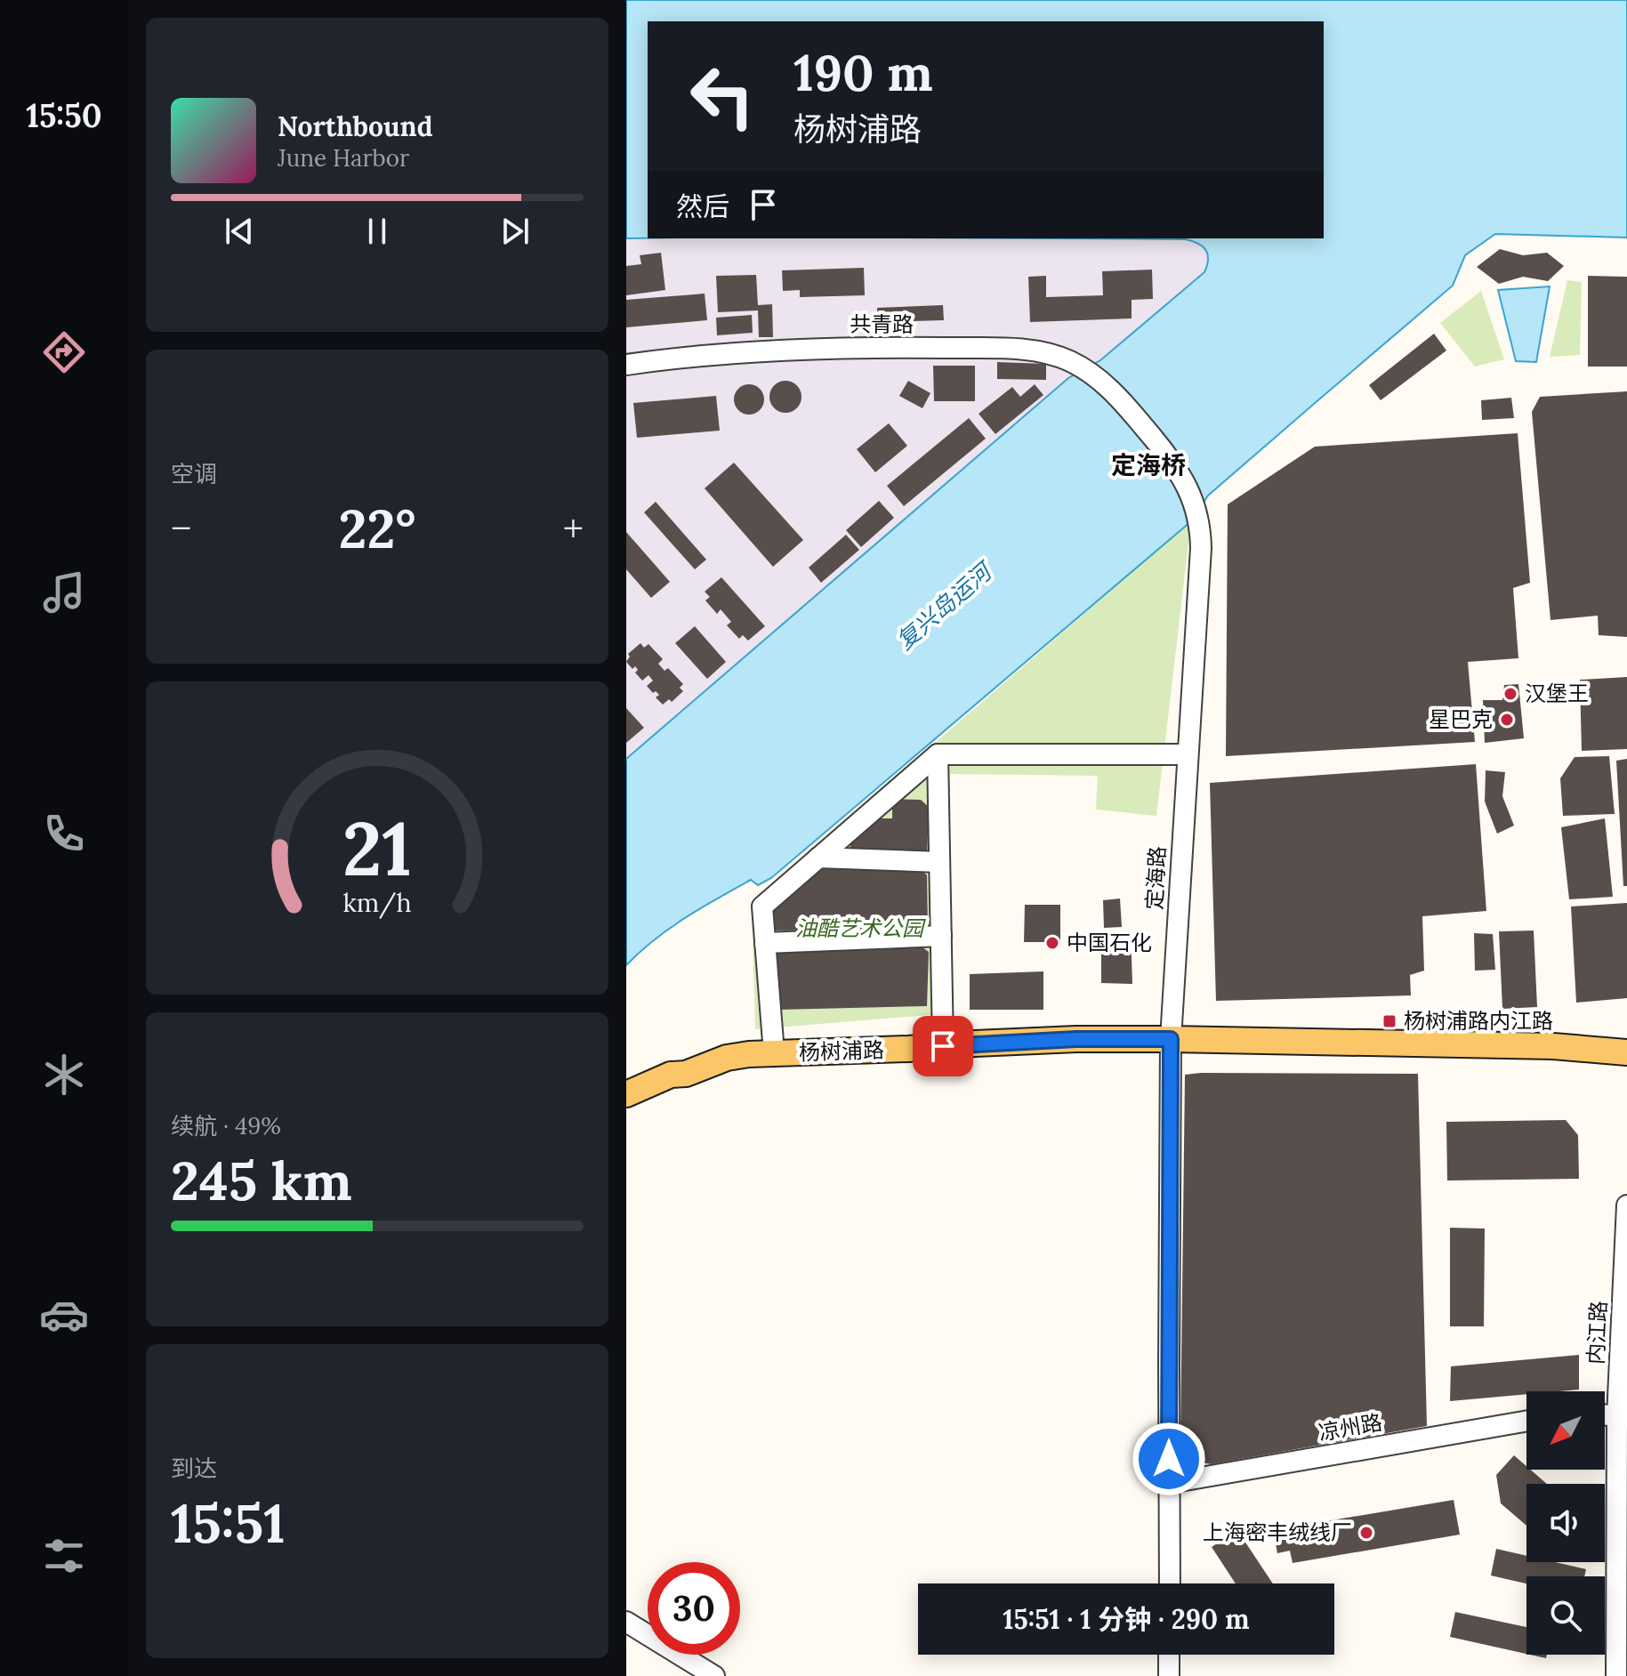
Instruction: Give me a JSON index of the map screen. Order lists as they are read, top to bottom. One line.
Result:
{"streets":{"main road":["杨树浦路"],"street":["共青路","定海路","内江路","凉州路"]},"crossings":[["共青路","定海路"],["定海路","杨树浦路"],["定海路","凉州路"]],"districts":["定海桥"],"water":["复兴岛运河"],"parks":["油酷艺术公园"],"places":{"other":["汉堡王","星巴克","中国石化","上海密丰绒线厂"],"transit":["杨树浦路内江路"]},"north":"bottom left","page":{"tabs":"15:50","turn":["190 m","杨树浦路"],"song":["Northbound","June Harbor"],"then":"然后","tile":["空调",["续航 · 49%","245 km"],["到达","15:51"]],"heat":["−","22°","+"],"limit":"30","trip":"15:51 · 1 分钟 · 290 m","gauge":["21","km/h"]}}
